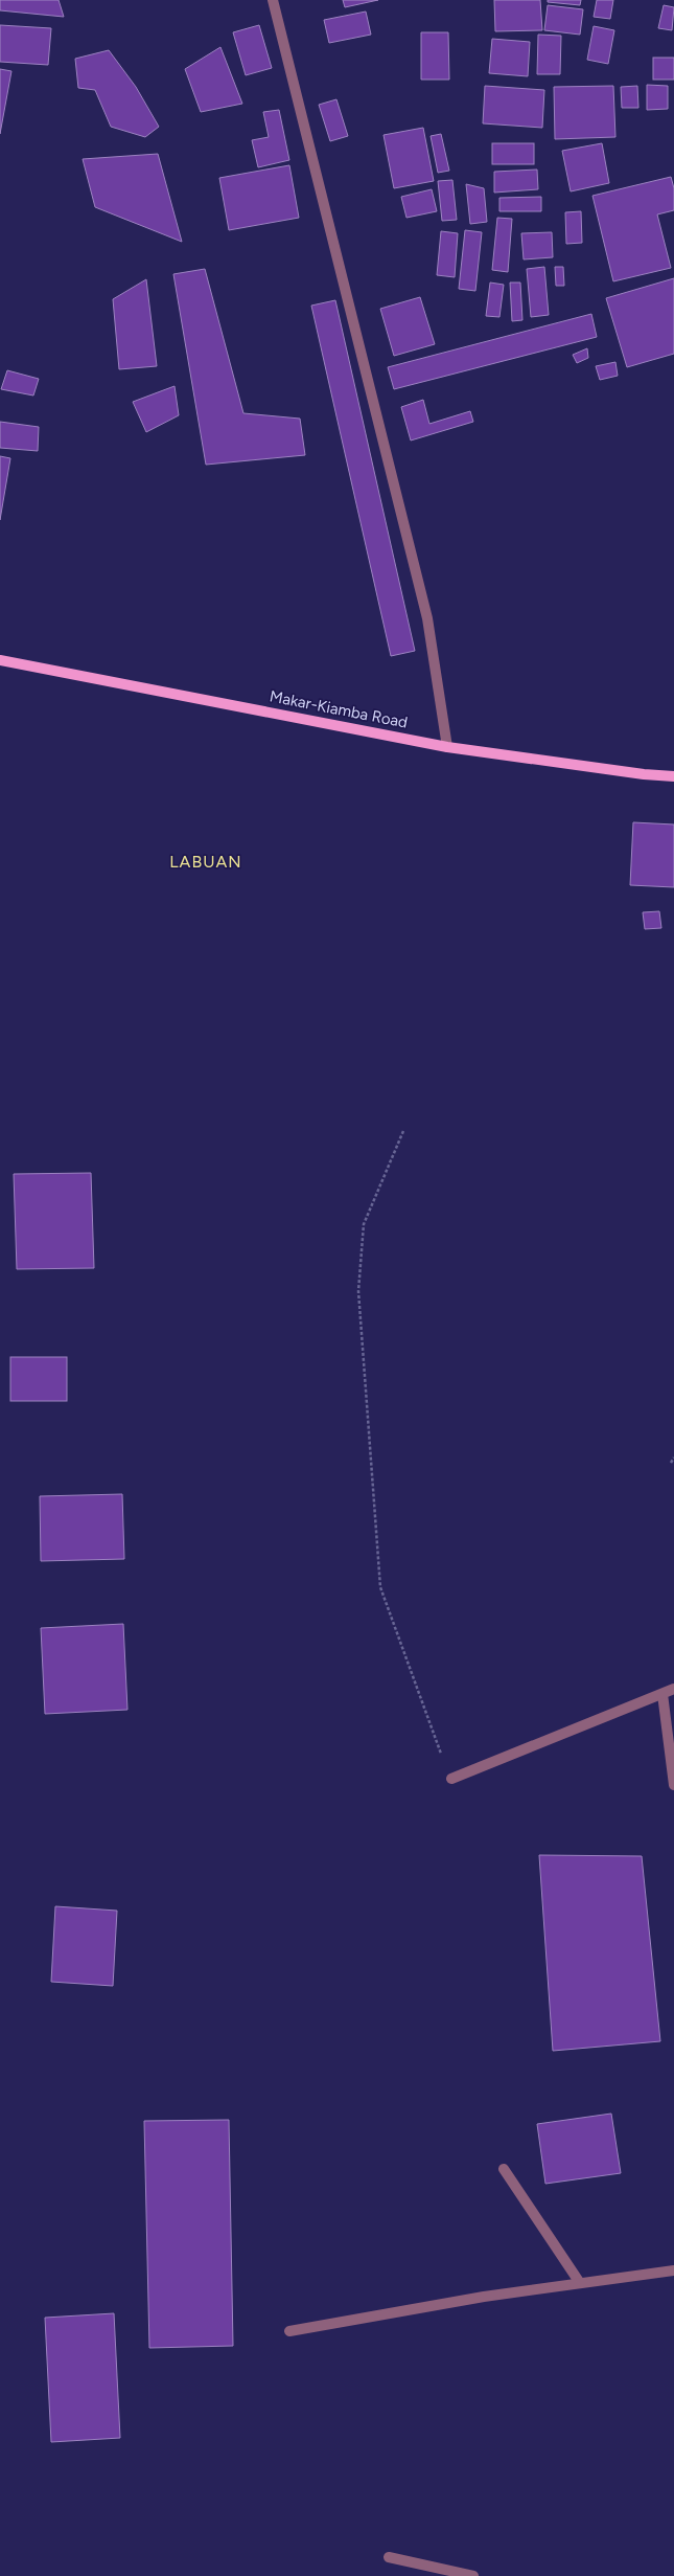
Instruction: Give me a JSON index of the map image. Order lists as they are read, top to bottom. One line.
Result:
{"streets":{"main road":["Makar-Kiamba Road"]},"districts":["LABUAN"]}
